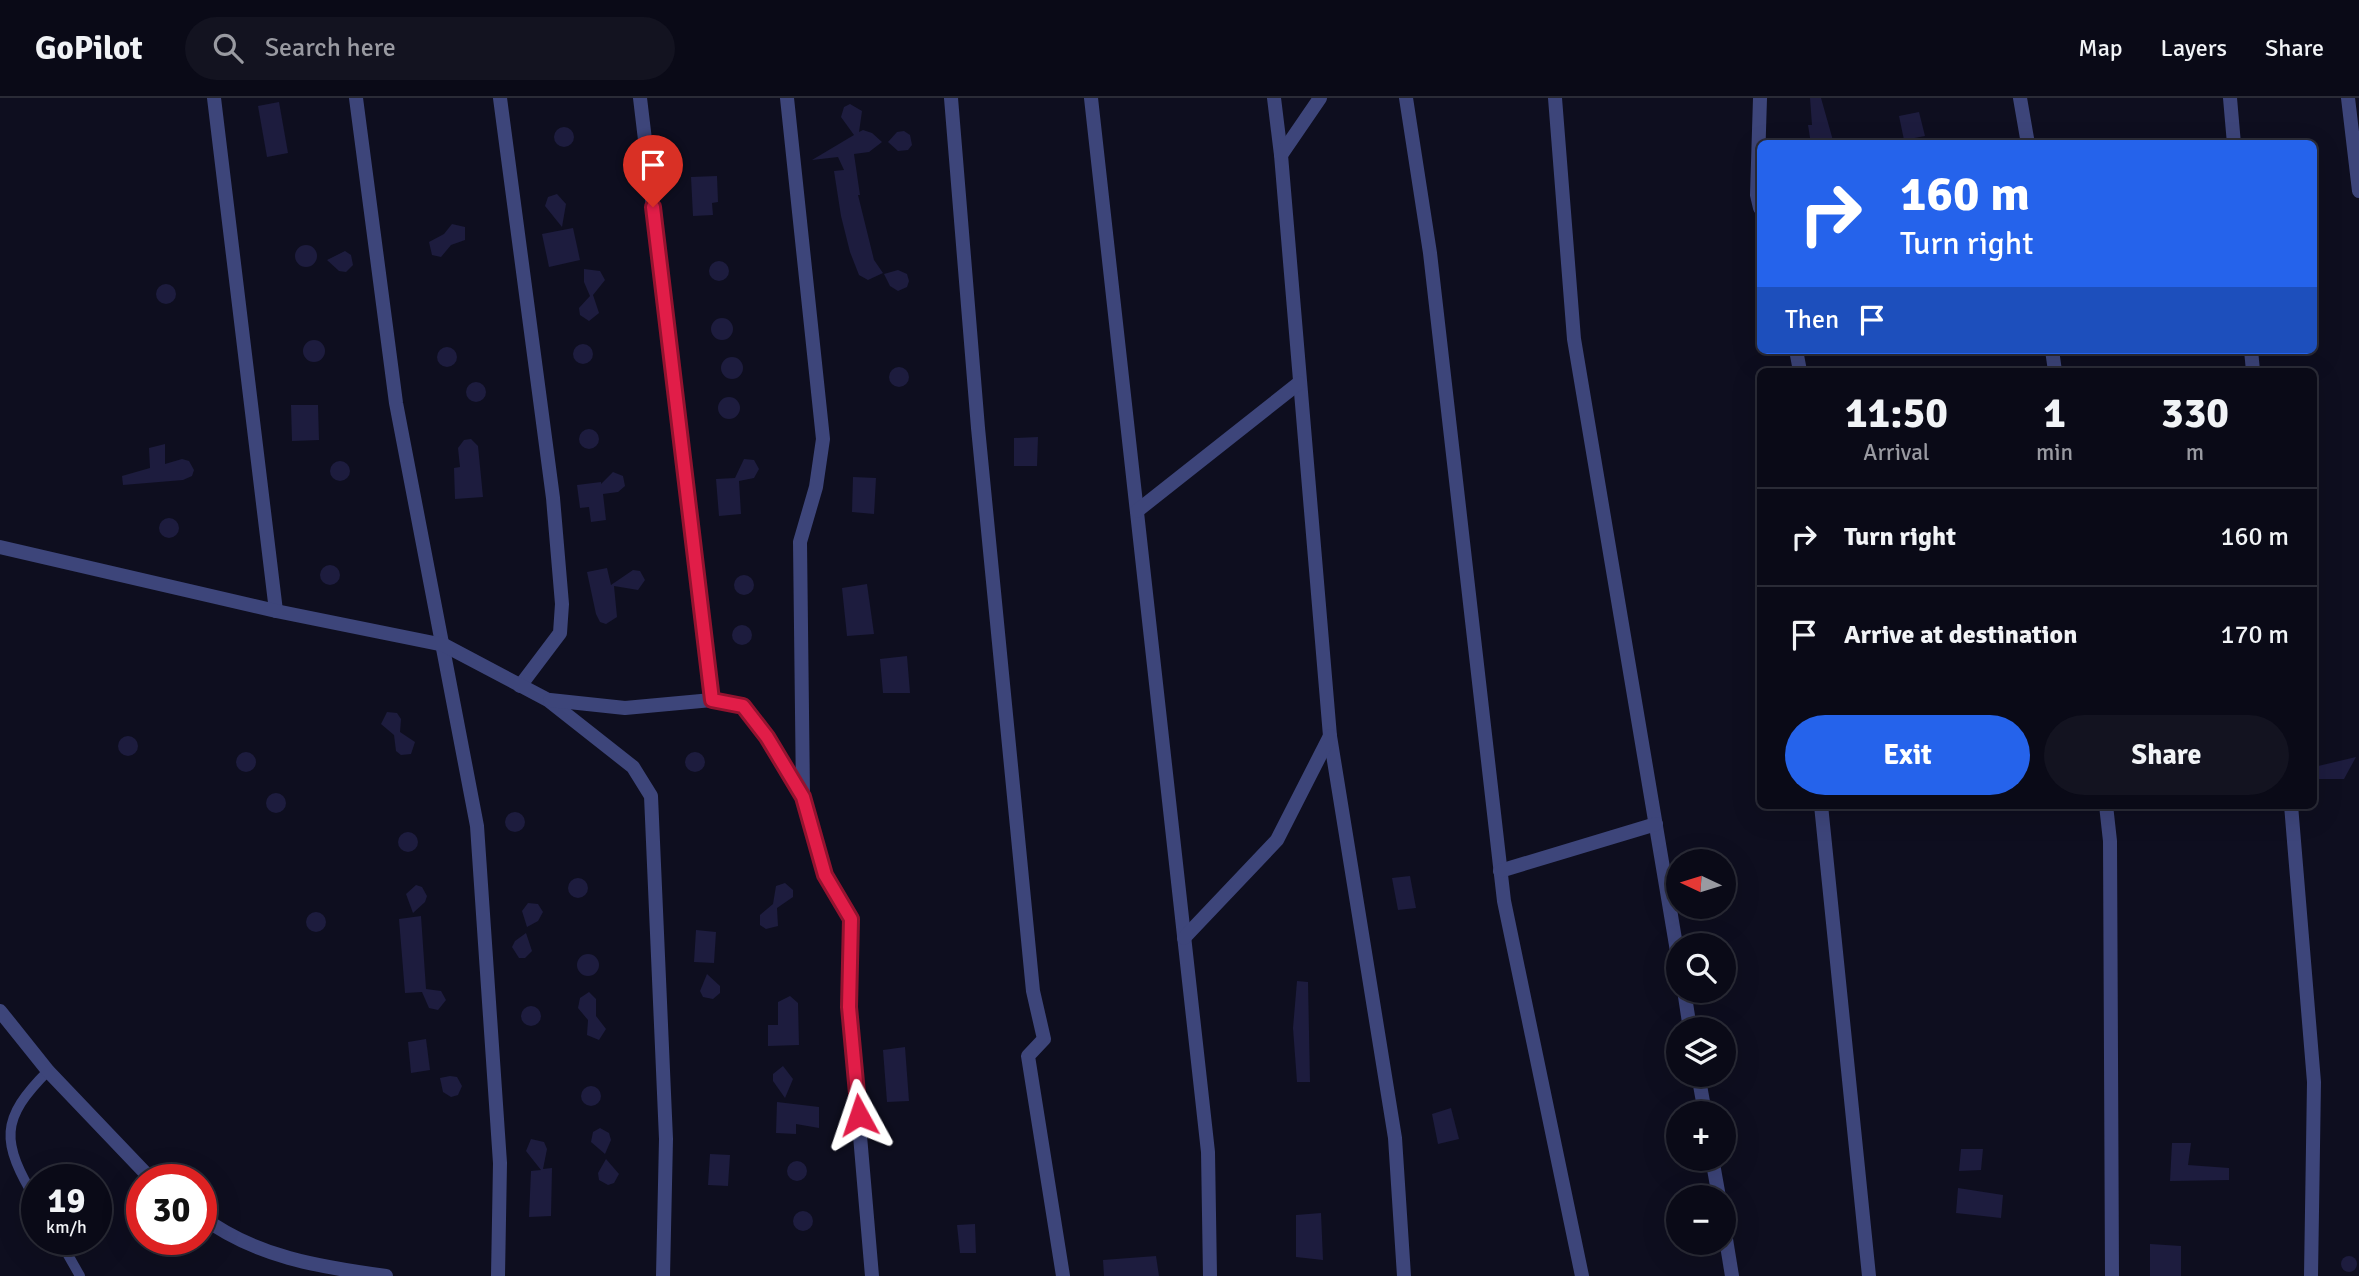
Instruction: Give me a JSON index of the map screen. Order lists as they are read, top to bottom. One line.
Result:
{"north":"left","page":{"header":"GoPilot","search":"Search here","nav":["Map","Layers","Share"],"turn":["160 m","Turn right"],"then":"Then","eta":["11:50","Arrival","1","min","330","m"],"list":[{"name":"Turn right","value":"160 m"},{"name":"Arrive at destination","value":"170 m"}],"buttons":["Exit","Share"],"map_buttons":["+","−"],"speed":"19 km/h","limit":"30"}}
